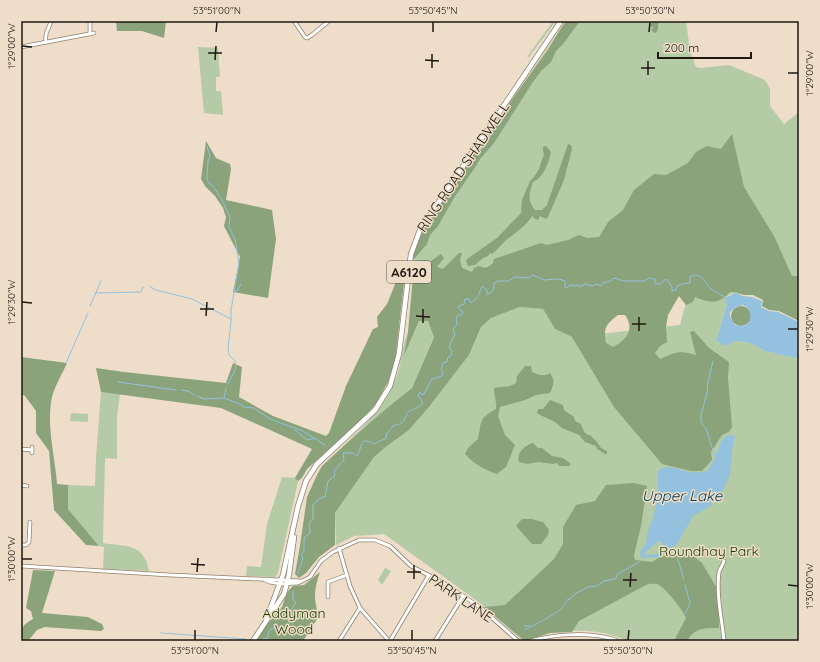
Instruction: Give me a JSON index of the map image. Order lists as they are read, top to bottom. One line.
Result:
{"streets":{"highway":["RING ROAD SHADWELL","A6120"],"street":["PARK LANE"]},"crossings":[["RING ROAD SHADWELL","A6120"],["RING ROAD SHADWELL","PARK LANE"],["A6120","PARK LANE"]],"water":["Upper Lake"],"parks":["Roundhay Park","Addyman Wood"],"scale_bar":"200 m","coordinates":["53°51'00\"N","53°50'45\"N","53°50'30\"N","1°29'00\"W","1°29'30\"W","1°30'00\"W"]}
